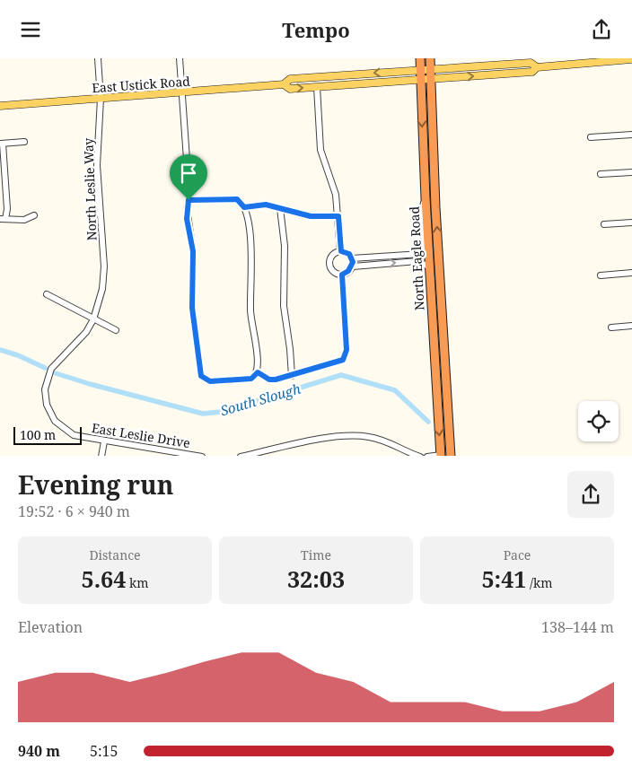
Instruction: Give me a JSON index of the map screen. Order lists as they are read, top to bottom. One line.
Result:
{"streets":{"highway":["North Eagle Road"],"main road":["East Ustick Road"],"street":["North Leslie Way","East Leslie Drive"]},"crossings":[["East Ustick Road","North Leslie Way"],["East Ustick Road","North Eagle Road"],["North Leslie Way","East Leslie Drive"]],"water":["South Slough"],"scale_bar":"100 m","page":{"header":"Tempo","scale":"100 m","heading":["Evening run","19:52 · 6 × 940 m"],"stats":[["Distance","5.64 km"],["Time","32:03"],["Pace","5:41 /km"]],"chart":["Elevation","138–144 m"],"list":[{"name":"940 m","note":"5:15"}]}}
